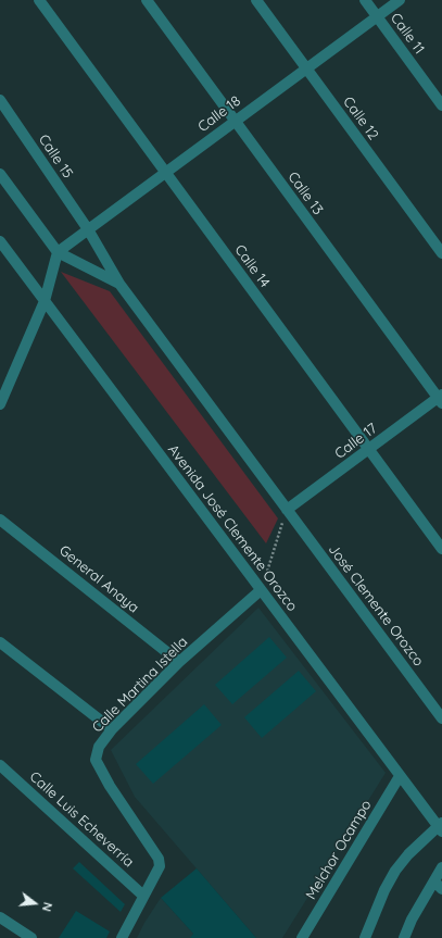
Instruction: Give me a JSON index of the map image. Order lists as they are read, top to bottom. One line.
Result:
{"streets":{"street":["Calle 11","Calle 18","Calle 12","Calle 15","Calle 13","Calle 14","Calle 17","Avenida José Clemente Orozco","General Anaya","José Clemente Orozco","Calle Martina Istella","Calle Luis Echeverría","Melchor Ocampo"]},"crossings":[["Calle 11","Calle 18"],["Calle 18","Calle 12"],["Calle 18","Calle 15"],["Calle 18","Calle 13"],["Calle 18","Calle 14"],["Calle 13","Calle 17"],["Calle 14","Calle 17"],["Calle 17","José Clemente Orozco"],["Avenida José Clemente Orozco","Calle Martina Istella"],["Avenida José Clemente Orozco","Melchor Ocampo"],["General Anaya","Calle Martina Istella"],["Calle Martina Istella","Calle Luis Echeverría"]],"north":"right"}
